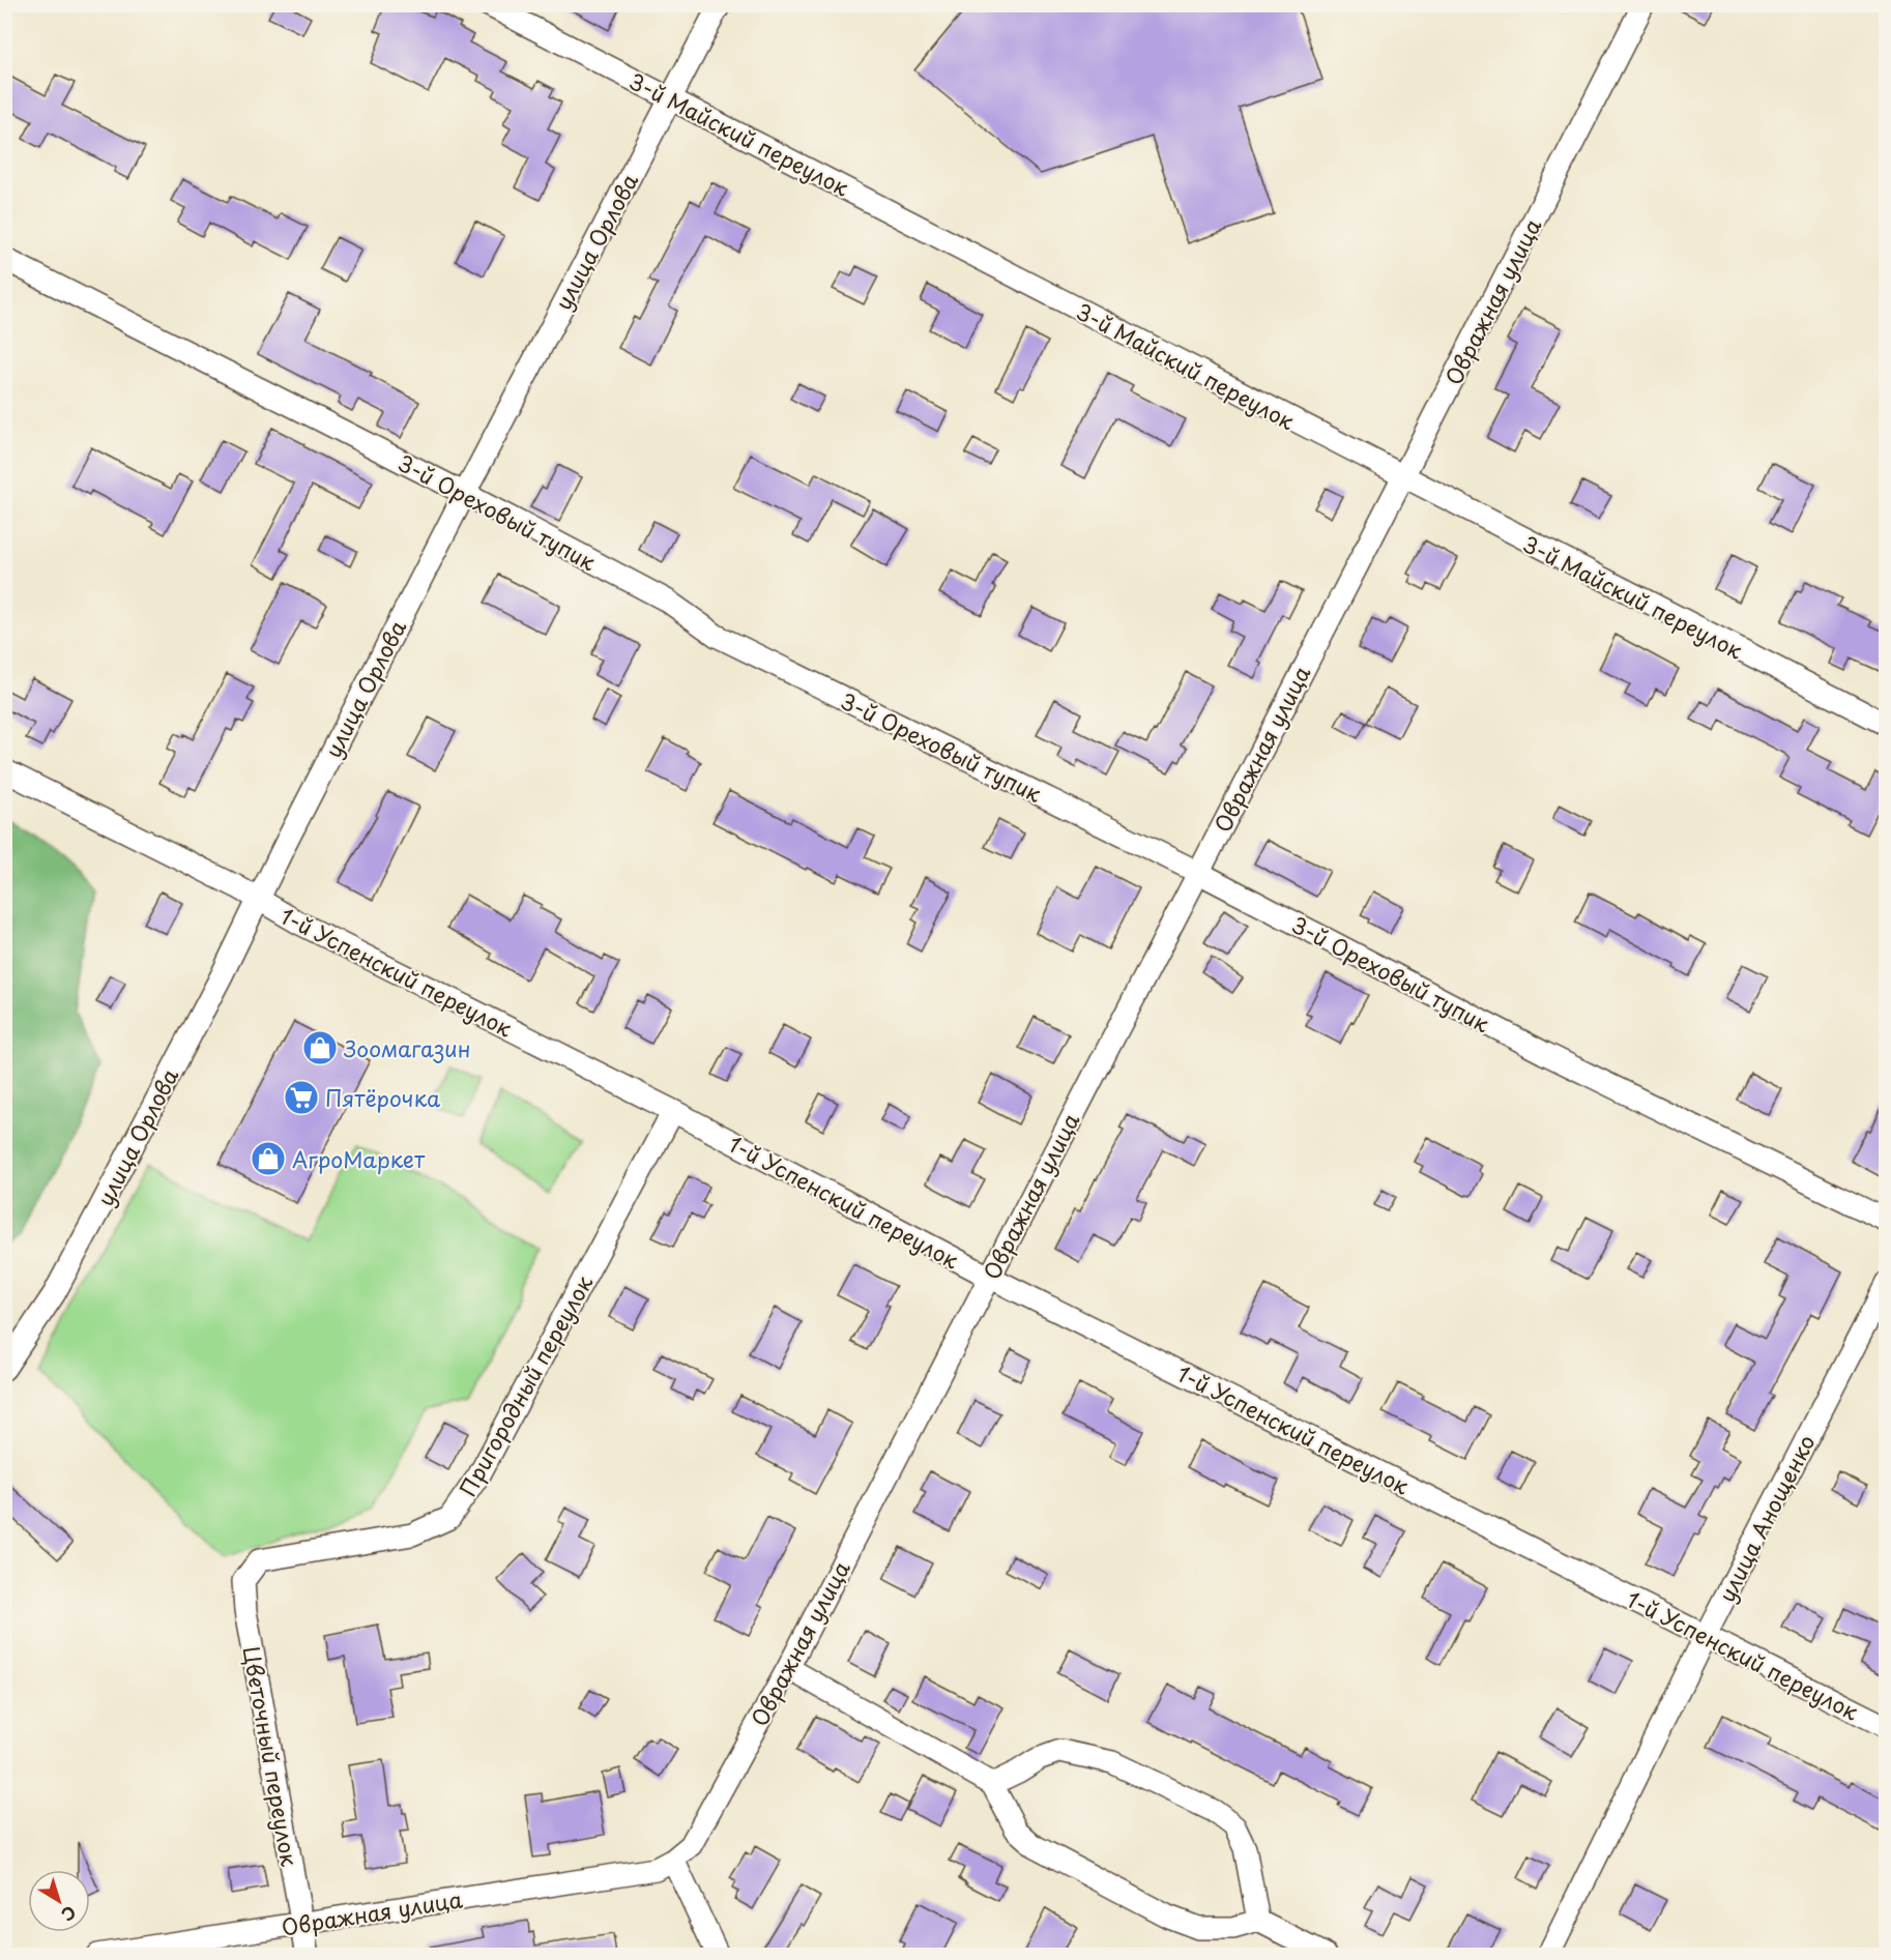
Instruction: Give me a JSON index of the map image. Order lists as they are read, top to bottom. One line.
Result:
{"streets":{"street":["3-й Майский переулок","улица Орлова","Овражная улица","3-й Ореховый тупик","1-й Успенский переулок","Пригородный переулок","улица Анощенко","Цветочный переулок"]},"crossings":[["3-й Майский переулок","улица Орлова"],["3-й Майский переулок","Овражная улица"],["улица Орлова","3-й Ореховый тупик"],["улица Орлова","1-й Успенский переулок"],["Овражная улица","3-й Ореховый тупик"],["Овражная улица","1-й Успенский переулок"],["Овражная улица","Цветочный переулок"],["1-й Успенский переулок","Пригородный переулок"],["1-й Успенский переулок","улица Анощенко"],["Пригородный переулок","Цветочный переулок"]],"places":{"shop":["Зоомагазин","АгроМаркет"],"supermarket":["Пятёрочка"]},"north":"bottom right"}
